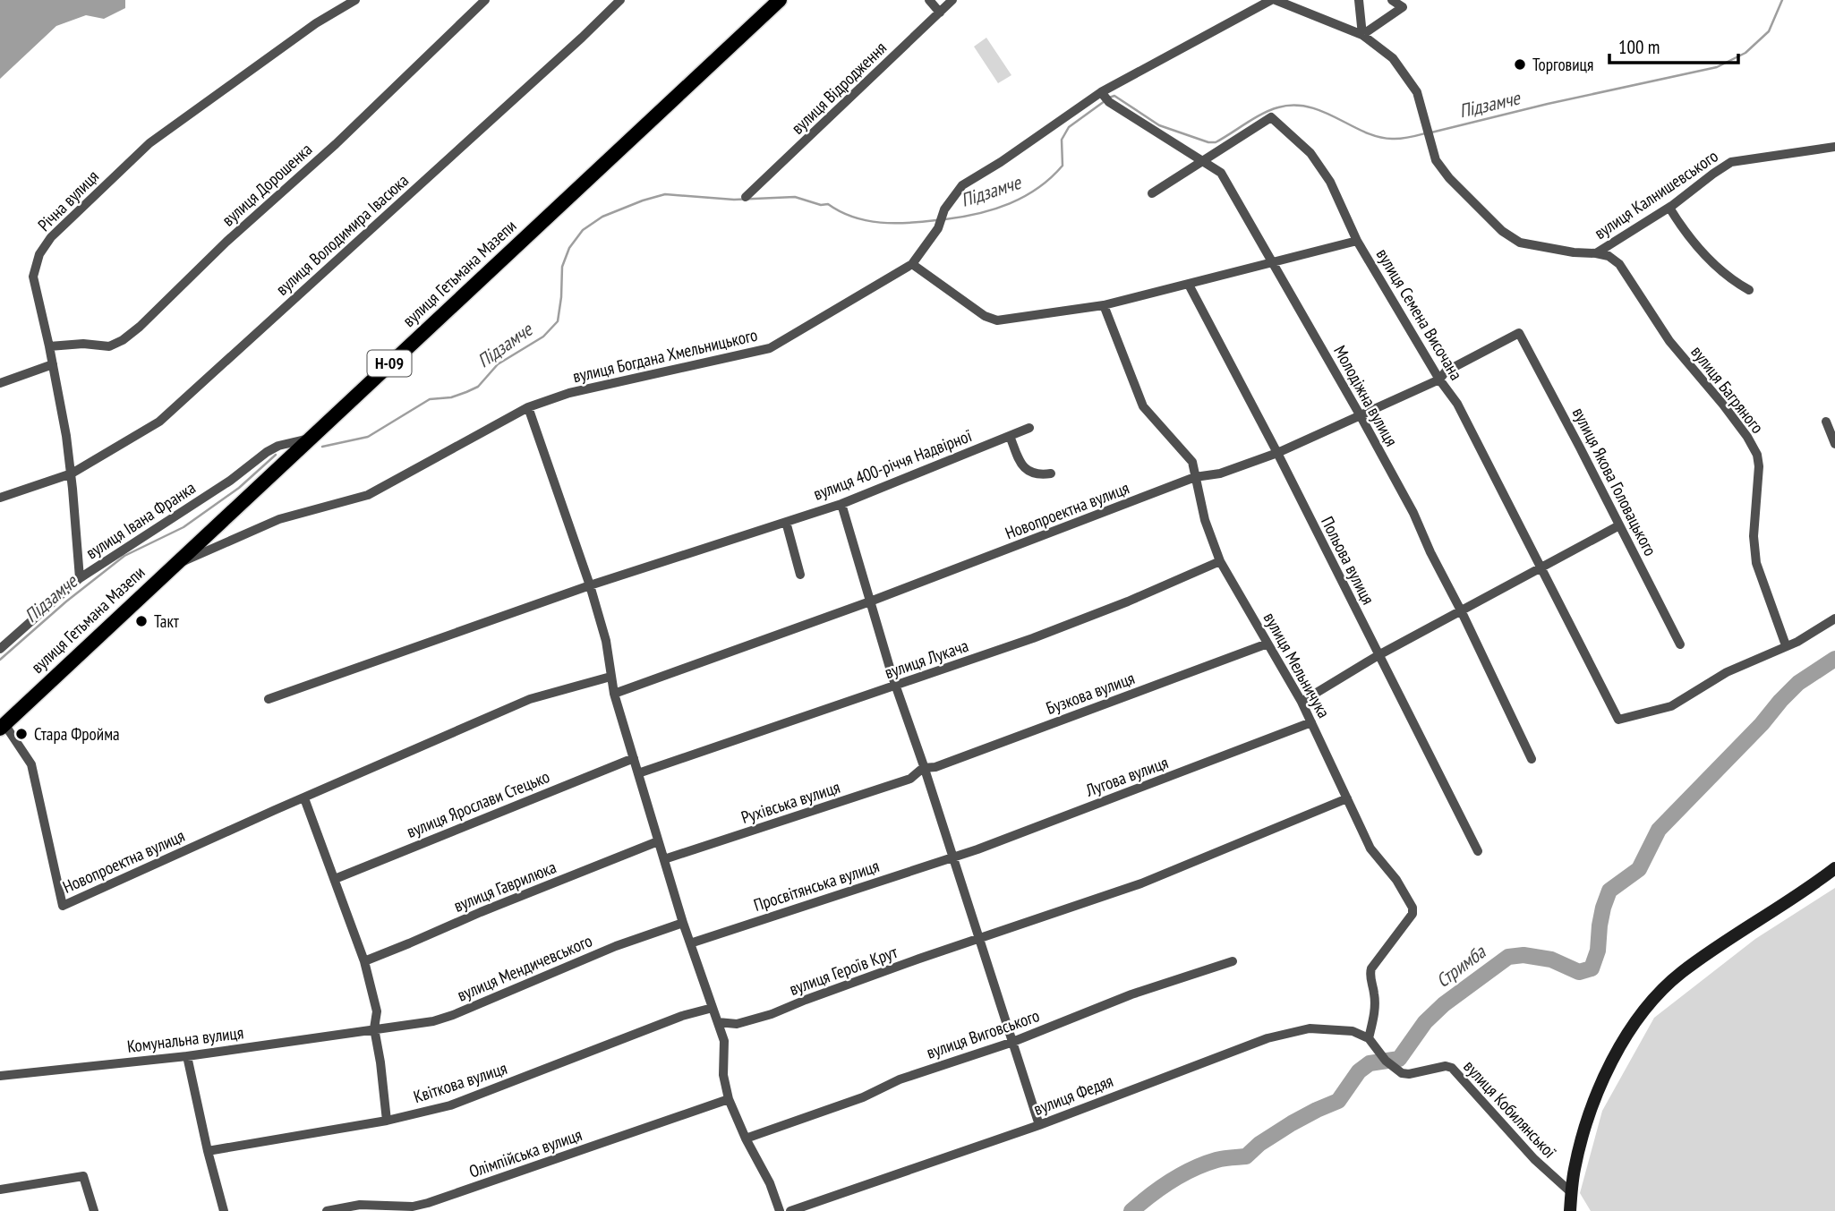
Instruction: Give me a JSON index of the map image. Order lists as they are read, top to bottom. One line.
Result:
{"streets":{"main road":["вулиця Гетьмана Мазепи","Н-09"],"street":["вулиця Відродження","вулиця Дорошенка","вулиця Калнишевського","Річна вулиця","вулиця Володимира Івасюка","вулиця Семена Височана","вулиця Богдана Хмельницького","вулиця Багряного","Молодіжна вулиця","вулиця 400-річчя Надвірної","вулиця Якова Головацького","Новопроектна вулиця","вулиця Івана Франка","Польова вулиця","вулиця Лукача","вулиця Мельничука","Бузкова вулиця","Лугова вулиця","Рухівська вулиця","вулиця Ярослави Стецько","Просвітянська вулиця","вулиця Гаврилюка","вулиця Мендичевського","вулиця Героїв Крут","вулиця Виговського","Комунальна вулиця","Квіткова вулиця","вулиця Федяя","вулиця Кобилянської","Олімпійська вулиця"]},"crossings":[["вулиця Дорошенка","Річна вулиця"],["вулиця Калнишевського","вулиця Богдана Хмельницького"],["вулиця Калнишевського","вулиця Багряного"],["Річна вулиця","вулиця Володимира Івасюка"],["Річна вулиця","вулиця Івана Франка"],["вулиця Гетьмана Мазепи","вулиця Богдана Хмельницького"],["вулиця Гетьмана Мазепи","Новопроектна вулиця"],["вулиця Гетьмана Мазепи","вулиця Івана Франка"],["вулиця Семена Височана","вулиця Богдана Хмельницького"],["вулиця Семена Височана","вулиця Багряного"],["вулиця Семена Височана","Молодіжна вулиця"],["вулиця Семена Височана","Новопроектна вулиця"],["вулиця Семена Височана","Польова вулиця"],["вулиця Семена Височана","вулиця Мельничука"],["вулиця Богдана Хмельницького","Молодіжна вулиця"],["Молодіжна вулиця","Новопроектна вулиця"],["вулиця Якова Головацького","Новопроектна вулиця"],["Новопроектна вулиця","Польова вулиця"],["Новопроектна вулиця","вулиця Мельничука"],["вулиця Лукача","вулиця Мельничука"],["вулиця Мельничука","Бузкова вулиця"],["вулиця Мельничука","Лугова вулиця"],["вулиця Мельничука","вулиця Героїв Крут"],["вулиця Мельничука","вулиця Федяя"],["вулиця Мельничука","вулиця Кобилянської"],["Бузкова вулиця","Рухівська вулиця"],["Лугова вулиця","Просвітянська вулиця"],["вулиця Мендичевського","Комунальна вулиця"],["вулиця Федяя","вулиця Кобилянської"]],"water":["Підзамче","Стримба"],"places":["Торговиця","Такт","Стара Фройма"],"scale_bar":"100 m"}
